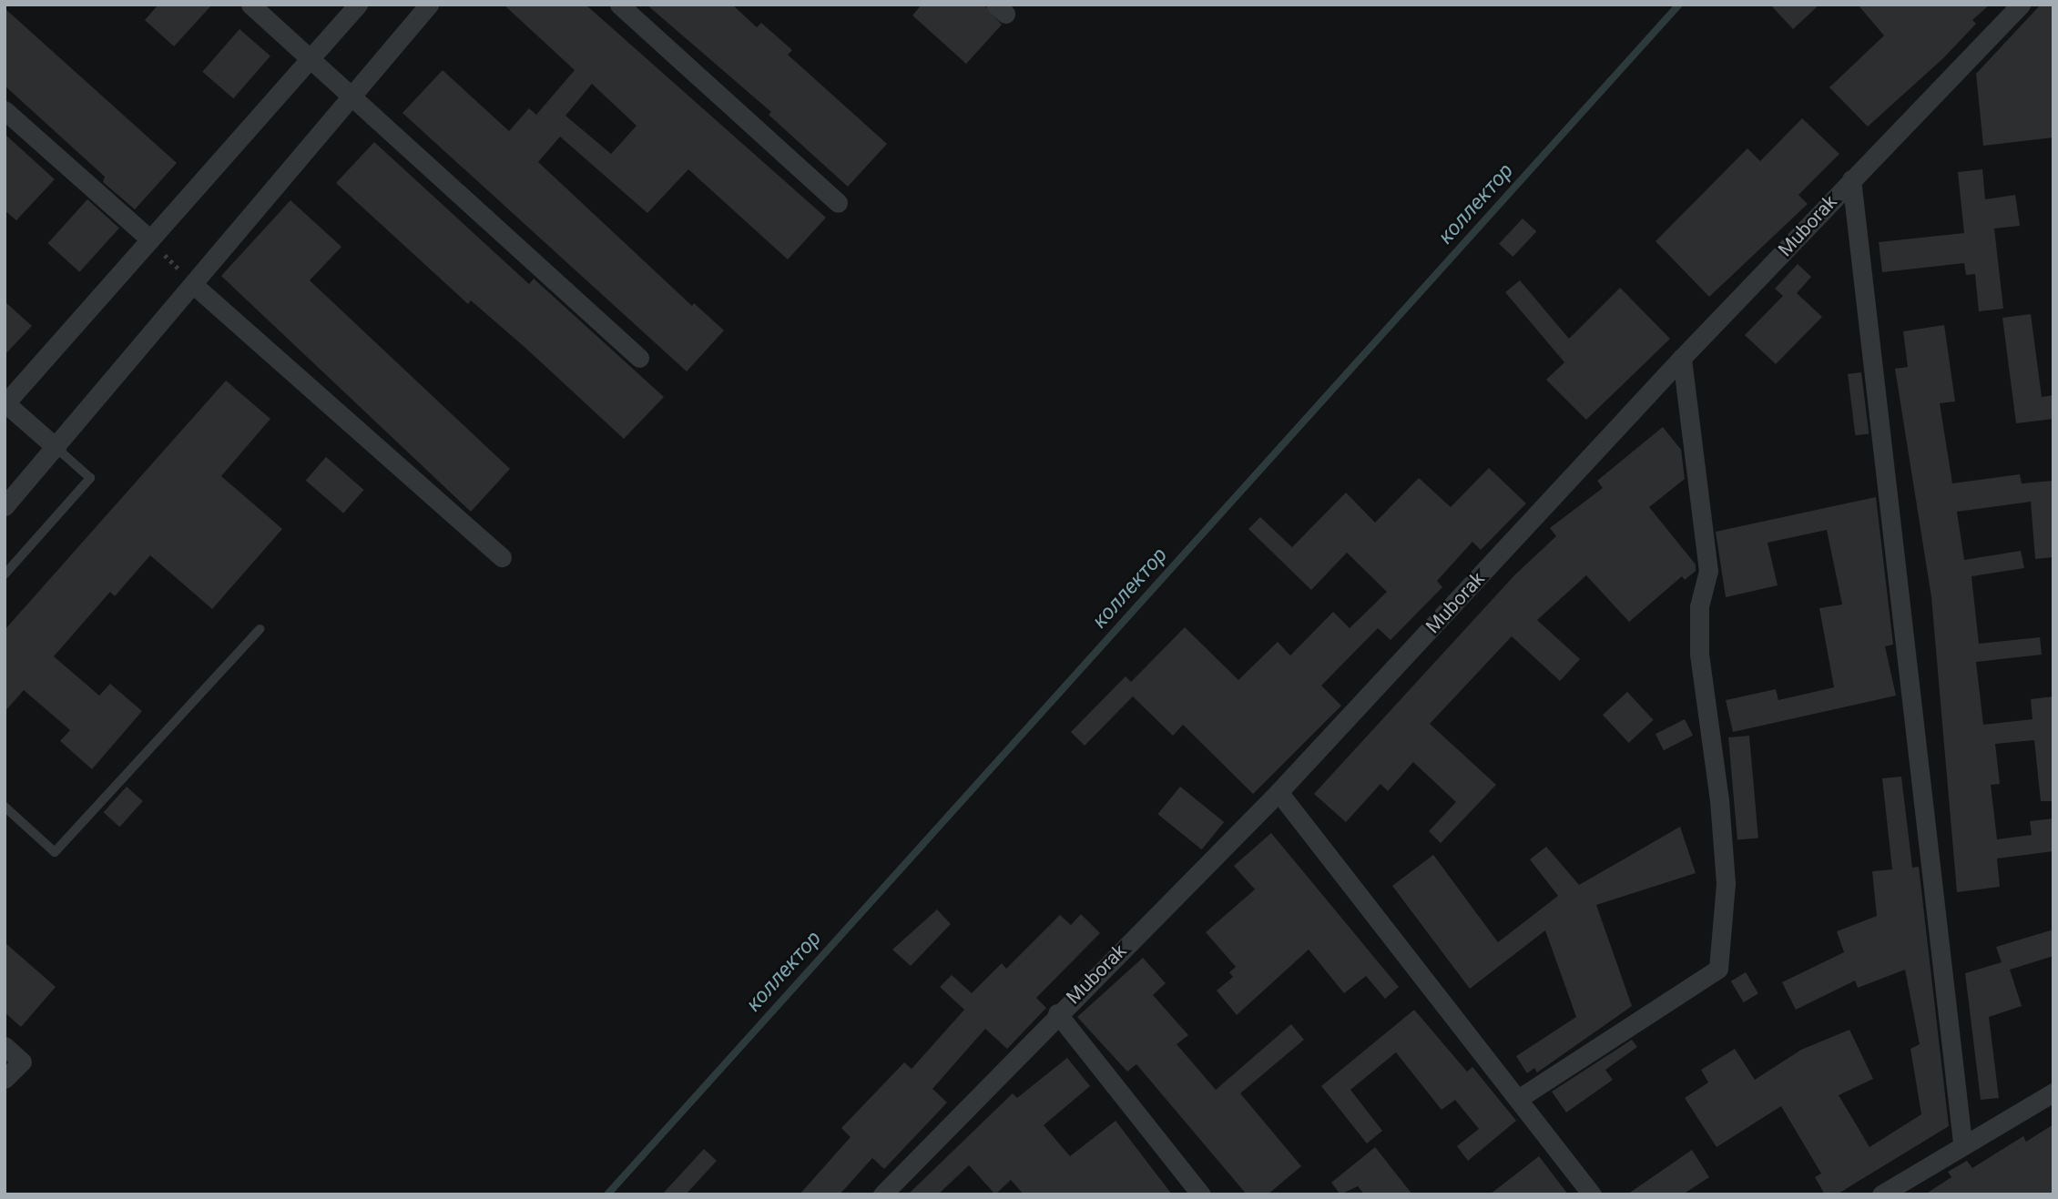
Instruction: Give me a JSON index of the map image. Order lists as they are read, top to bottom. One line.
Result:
{"streets":{"street":["Muborak"]},"water":["коллектор"]}
